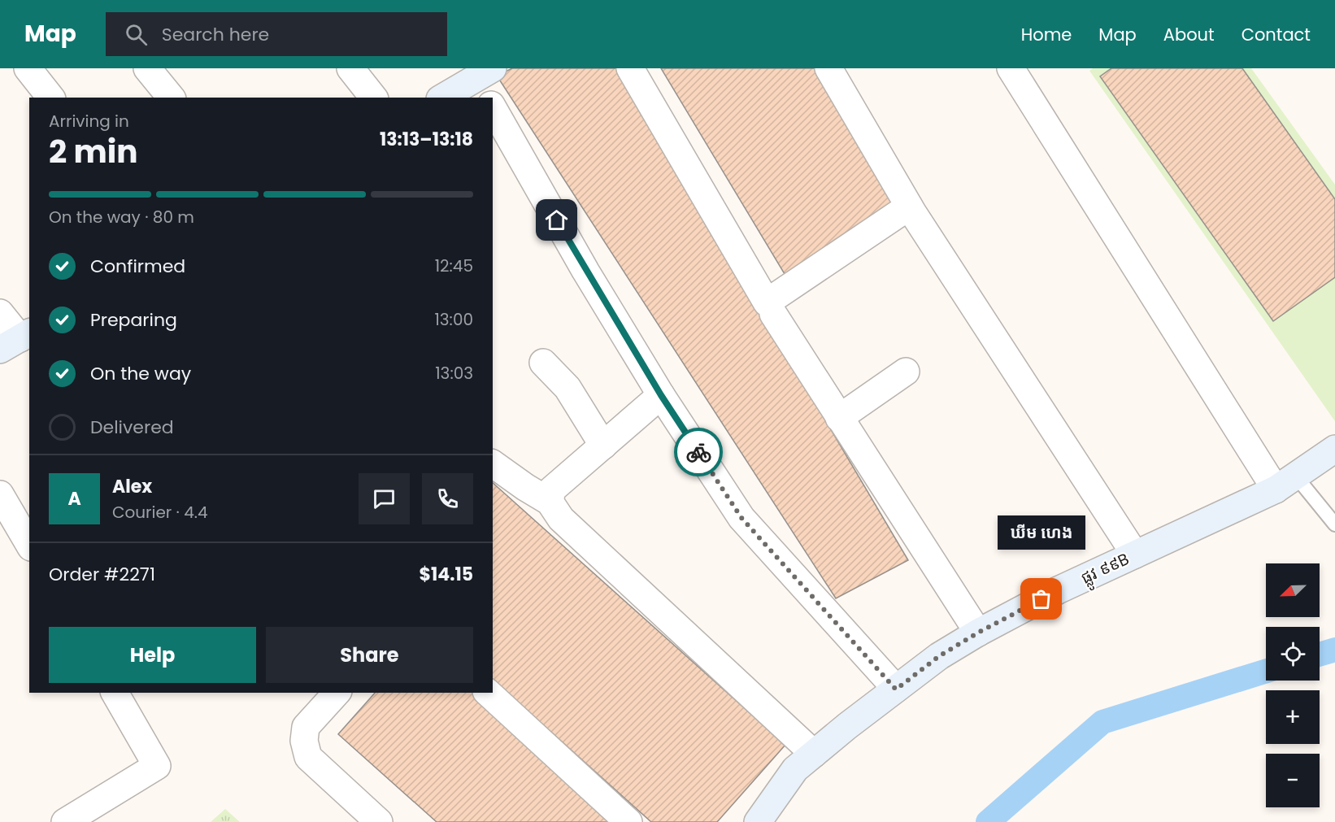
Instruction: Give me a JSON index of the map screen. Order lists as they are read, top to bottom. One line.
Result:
{"streets":{"street":["ផ្លូវ ៩៩B"]},"places":["ឃីម ហេង"],"north":"bottom left","page":{"header":"Map","search":"Search here","nav":["Home","Map","About","Contact"],"heading":["2 min","Arriving in","13:13–13:18"],"panel":["Alex","Courier · 4.4","Order #2271","$14.15"],"bar":"On the way · 80 m","list":[["Confirmed","12:45"],["Preparing","13:00"],["On the way","13:03"],"Delivered"],"round":"A","bubble":"ឃីម ហេង","map_buttons":["+","−"],"buttons":["Help","Share"]}}
